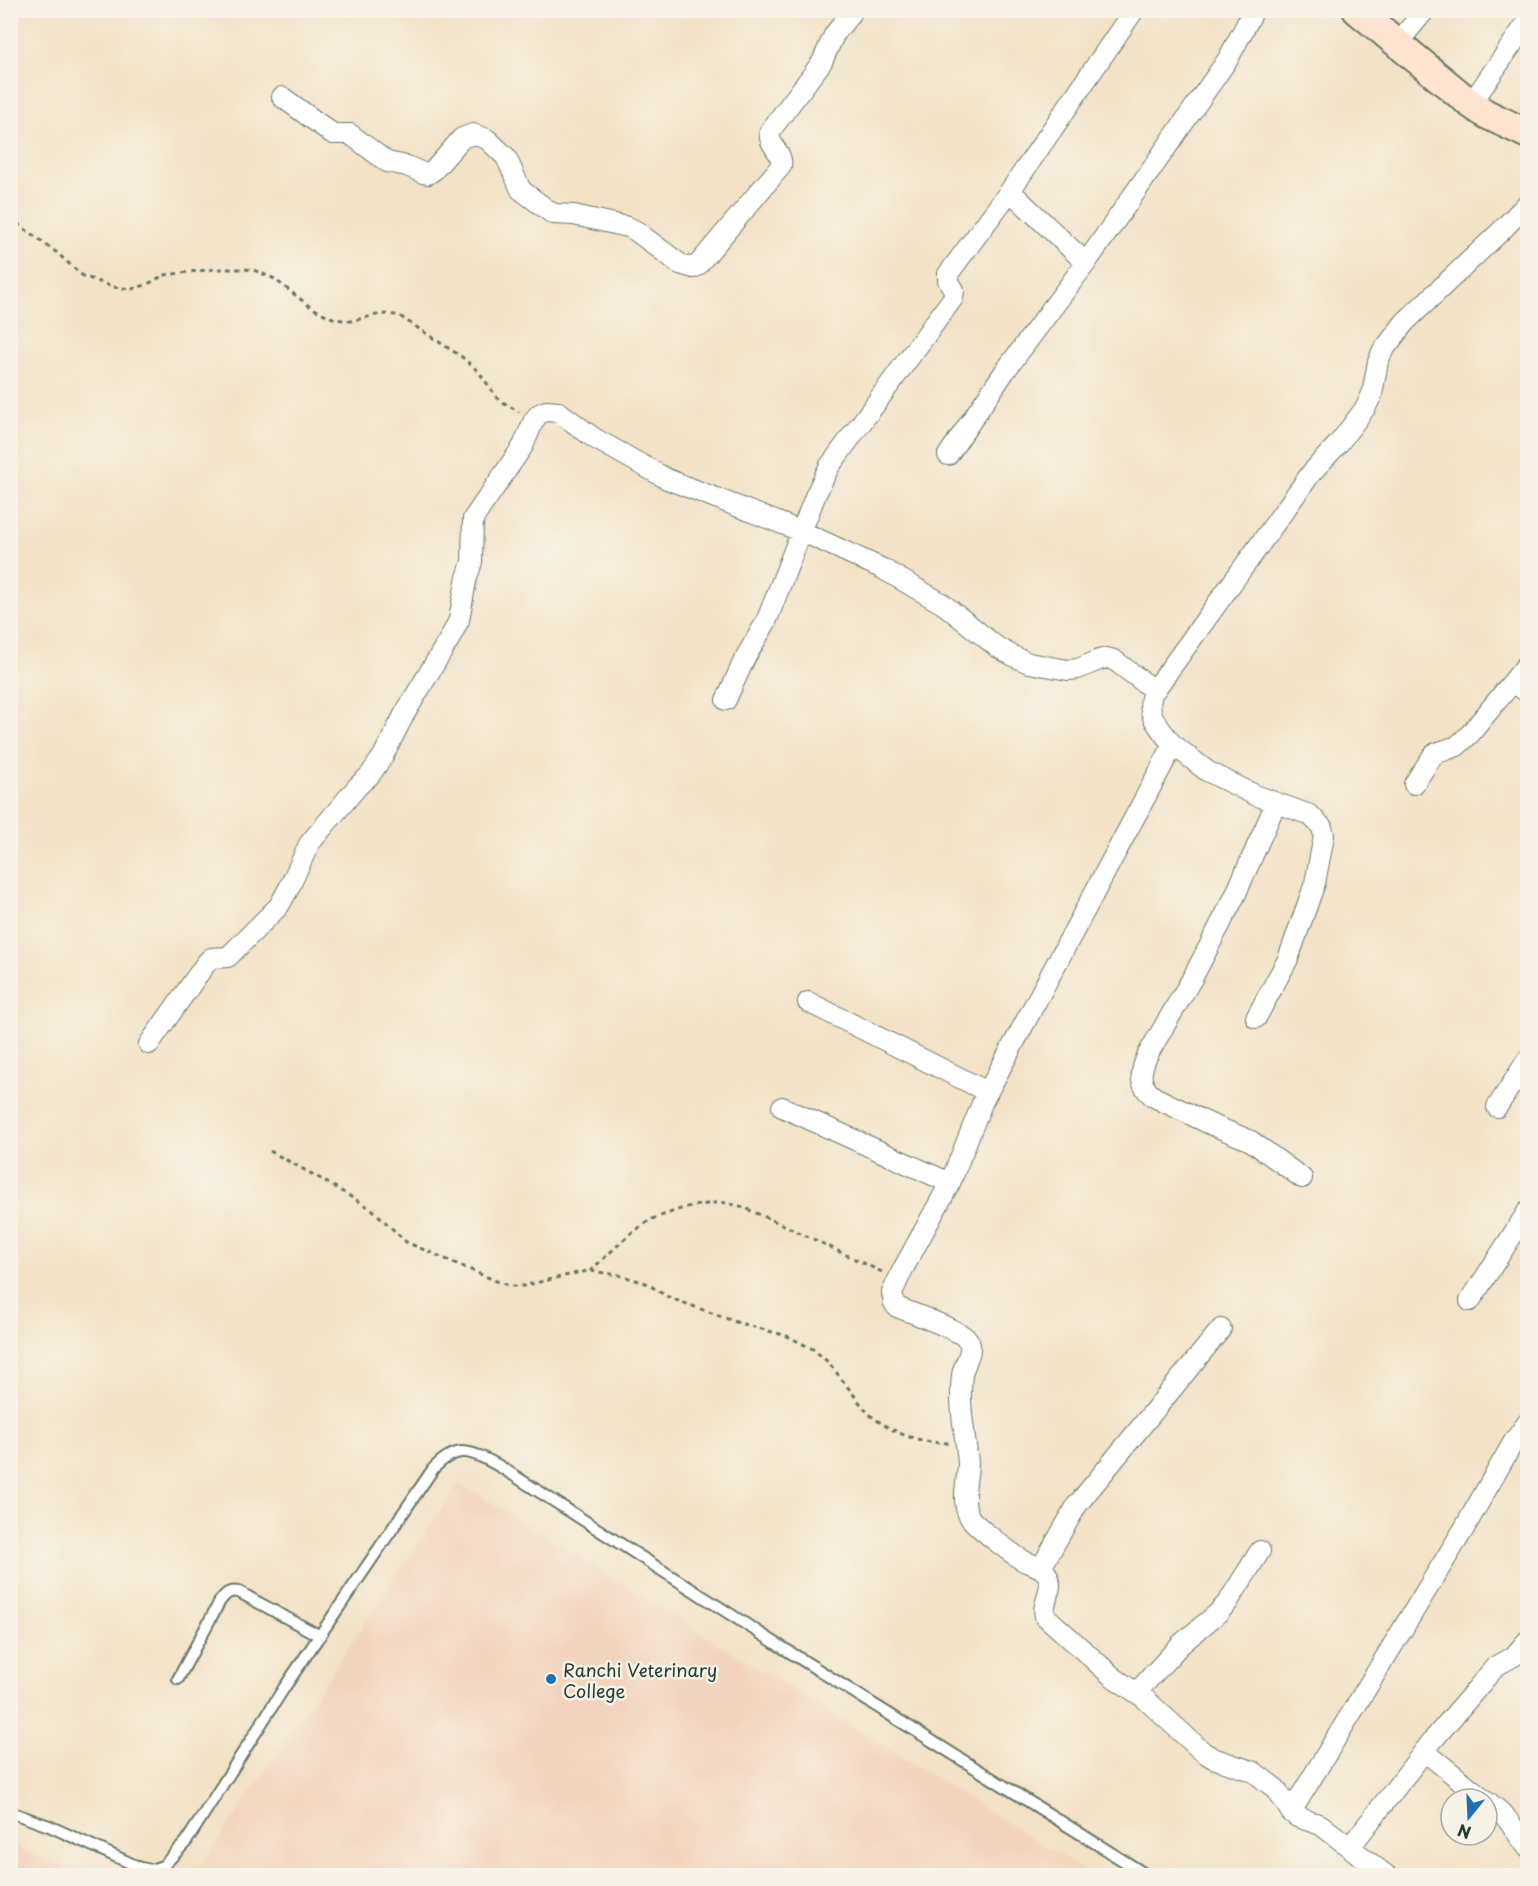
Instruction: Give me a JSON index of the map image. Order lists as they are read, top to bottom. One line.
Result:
{"places":["Ranchi Veterinary College"],"north":"bottom"}
